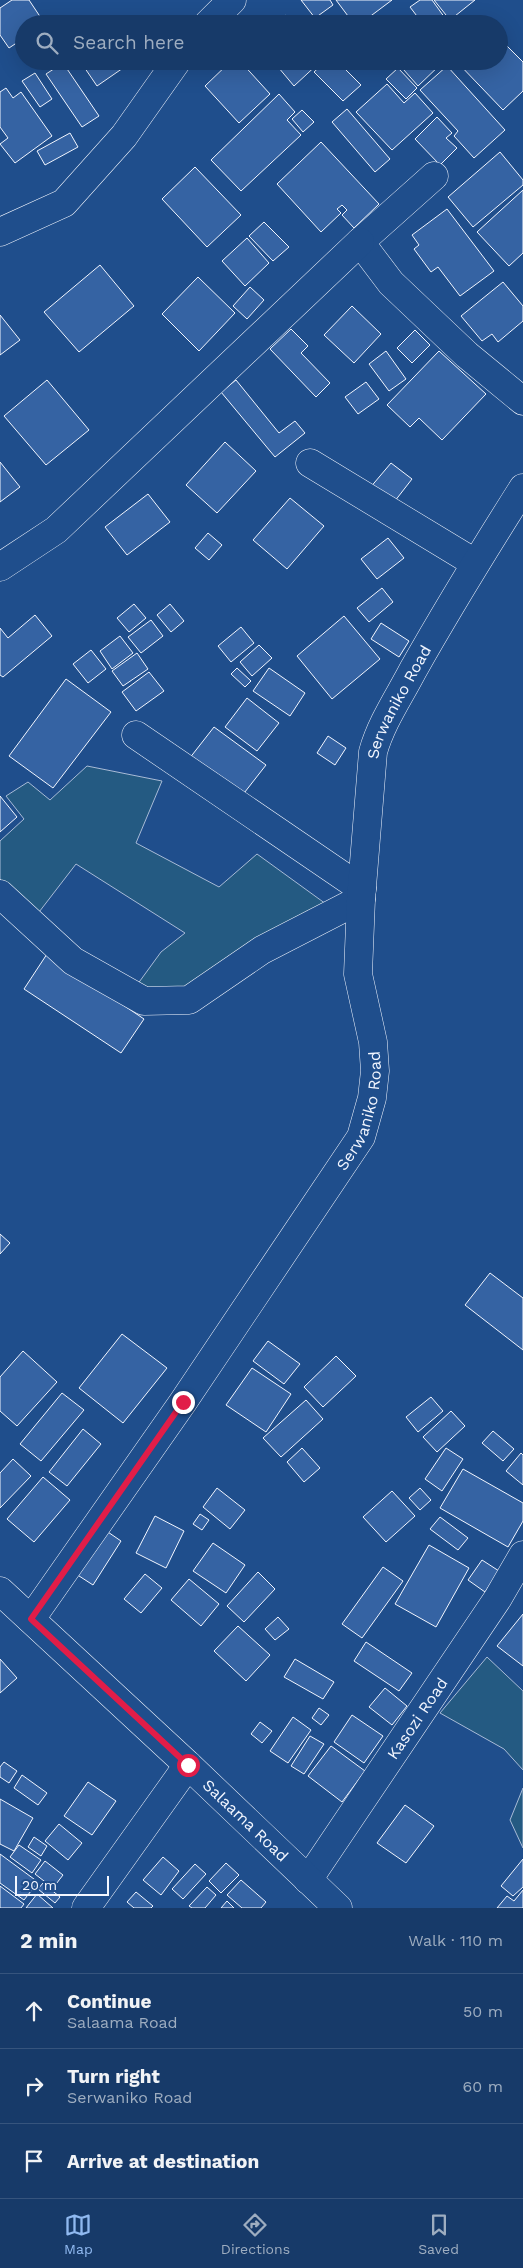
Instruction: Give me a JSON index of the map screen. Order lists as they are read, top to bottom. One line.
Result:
{"streets":{"street":["Serwaniko Road","Kasozi Road","Salaama Road"]},"crossings":[["Serwaniko Road","Salaama Road"],["Kasozi Road","Salaama Road"]],"scale_bar":"20 m","page":{"search":"Search here","scale":"20 m","heading":["2 min","Walk · 110 m"],"list":[["Continue","Salaama Road","50 m"],["Turn right","Serwaniko Road","60 m"],"Arrive at destination"],"nav":["Map","Directions","Saved"]}}
